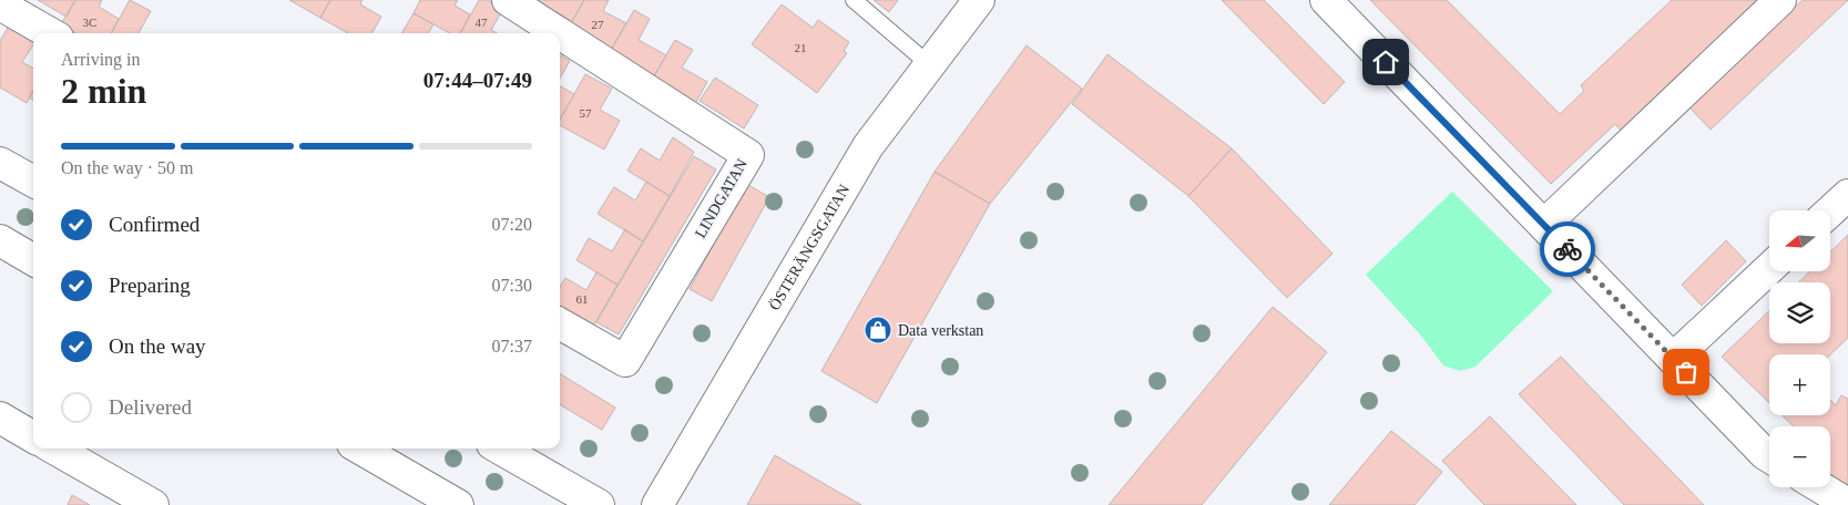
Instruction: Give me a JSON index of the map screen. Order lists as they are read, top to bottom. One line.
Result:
{"streets":{"street":["LINDGATAN","ÖSTERÄNGSGATAN"]},"places":{"shop":["Data verkstan"]},"house_numbers":["3C","47","27","21","57","61"],"north":"left","page":{"heading":["2 min","Arriving in","07:44–07:49"],"bar":"On the way · 50 m","list":[["Confirmed","07:20"],["Preparing","07:30"],["On the way","07:37"],"Delivered"],"map_buttons":["+","−"]}}
